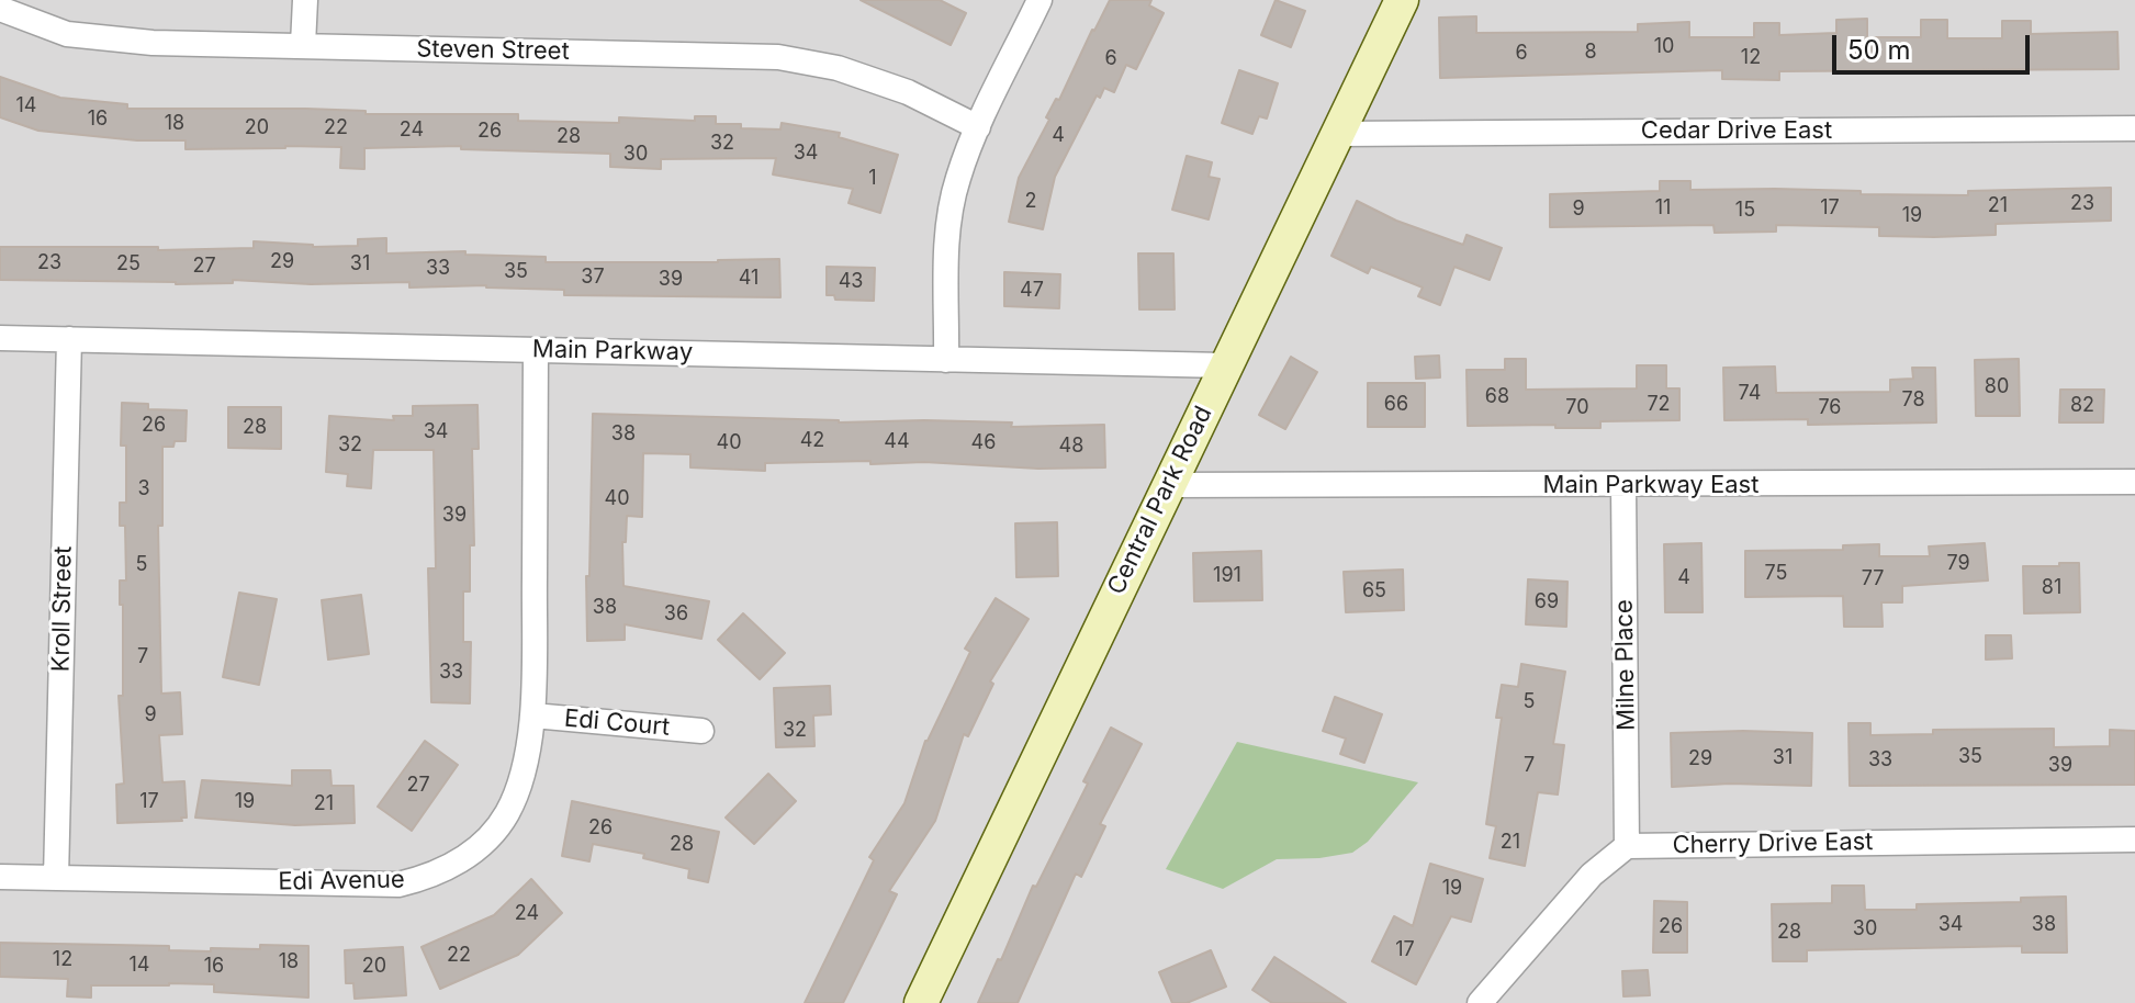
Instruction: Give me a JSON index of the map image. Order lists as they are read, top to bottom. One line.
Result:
{"streets":{"street":["Steven Street","Cedar Drive East","Main Parkway","Main Parkway East","Central Park Road","Kroll Street","Milne Place","Edi Court","Cherry Drive East","Edi Avenue"]},"crossings":[["Cedar Drive East","Central Park Road"],["Main Parkway","Central Park Road"],["Main Parkway","Kroll Street"],["Main Parkway","Edi Avenue"],["Main Parkway East","Central Park Road"],["Main Parkway East","Milne Place"],["Kroll Street","Edi Avenue"],["Milne Place","Cherry Drive East"],["Edi Court","Edi Avenue"]],"house_numbers":["10","8","6","12","6","14","16","18","20","22","24","26","4","28","32","34","30","1","2","23","21","11","17","9","15","19","29","23","25","31","27","33","35","37","41","39","43","47","80","74","68","78","66","72","82","70","76","26","28","34","38","42","44","40","46","32","48","3","40","39","79","5","75","191","4","77","81","65","69","38","36","7","33","5","9","32","35","31","29","33","7","39","27","17","19","21","26","21","28","19","24","34","38","26","30","28","17","22","12","18","14","16","20"],"scale_bar":"50 m"}
